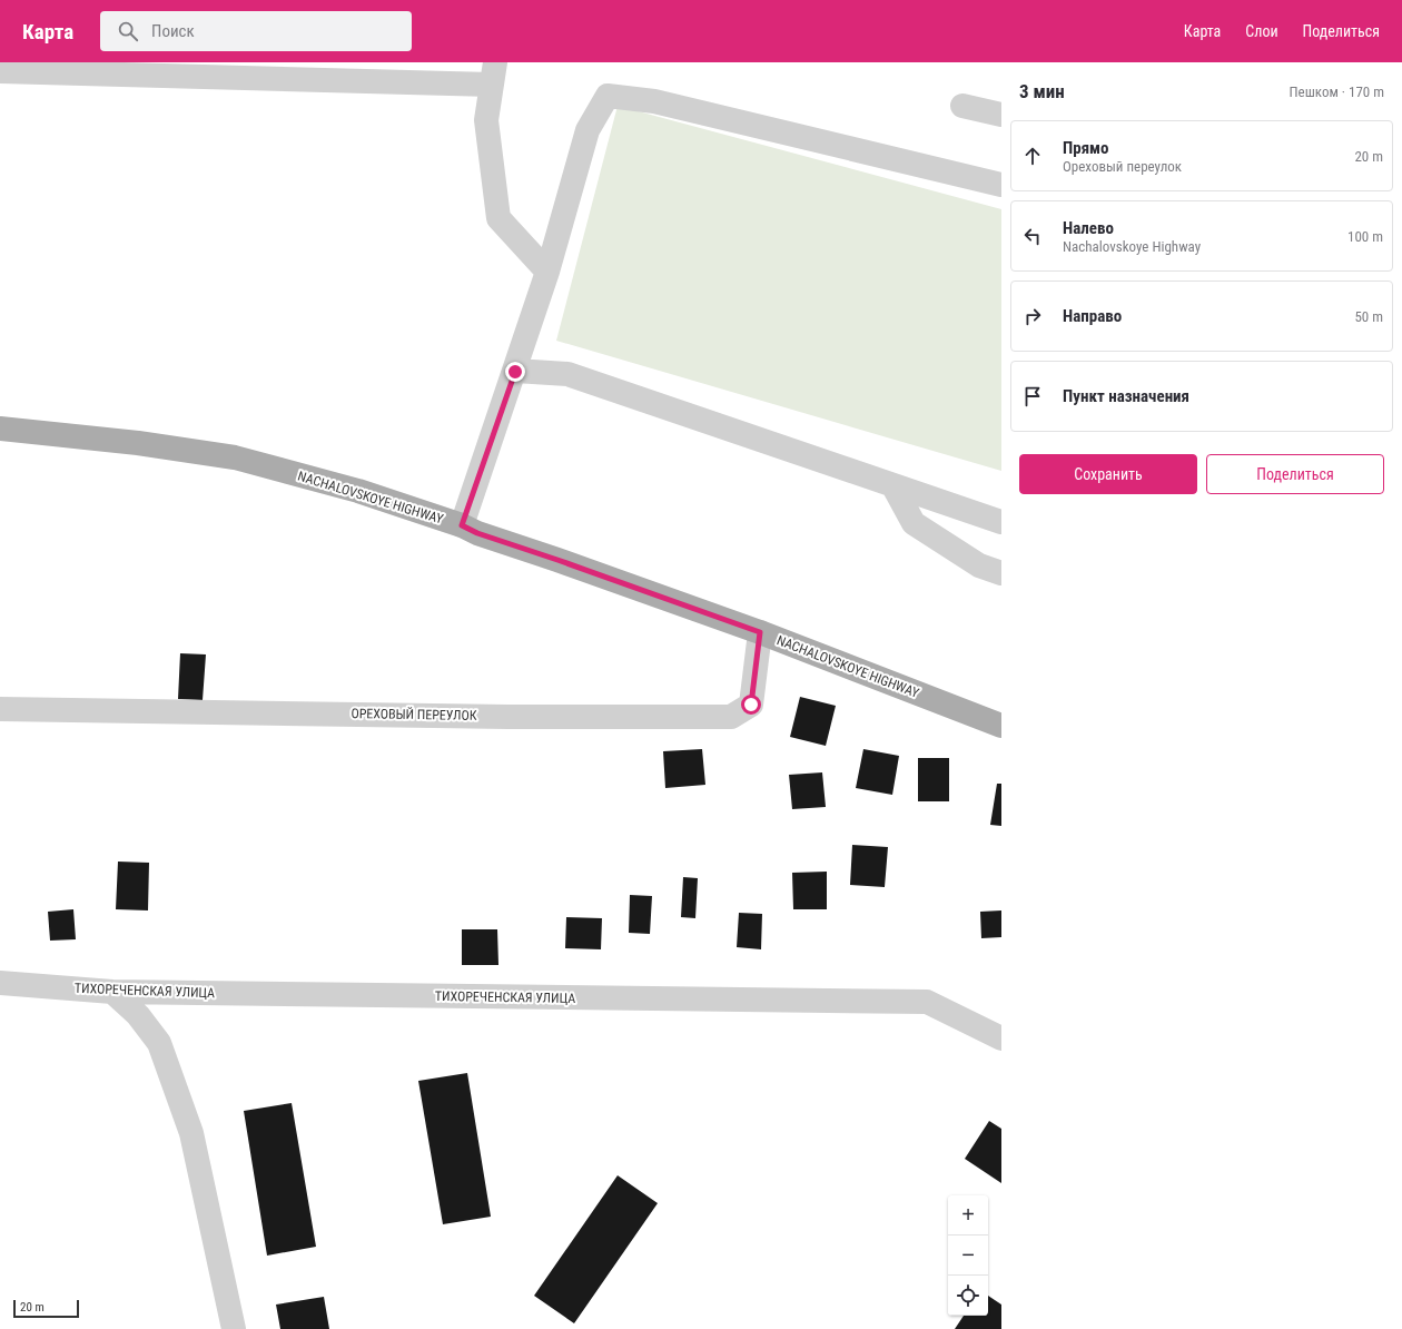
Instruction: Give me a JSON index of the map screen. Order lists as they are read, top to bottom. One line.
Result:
{"streets":{"main road":["NACHALOVSKOYE HIGHWAY"],"street":["ОРЕХОВЫЙ ПЕРЕУЛОК","ТИХОРЕЧЕНСКАЯ УЛИЦА"]},"crossings":[["NACHALOVSKOYE HIGHWAY","ОРЕХОВЫЙ ПЕРЕУЛОК"]],"scale_bar":"20 m","page":{"header":"Карта","search":"Поиск","nav":["Карта","Слои","Поделиться"],"heading":["3 мин","Пешком · 170 m"],"list":[["Прямо","Ореховый переулок","20 m"],["Налево","Nachalovskoye Highway","100 m"],["Направо","50 m"],"Пункт назначения"],"buttons":["Сохранить","Поделиться"],"map_buttons":["+","−"],"scale":"20 m"}}
